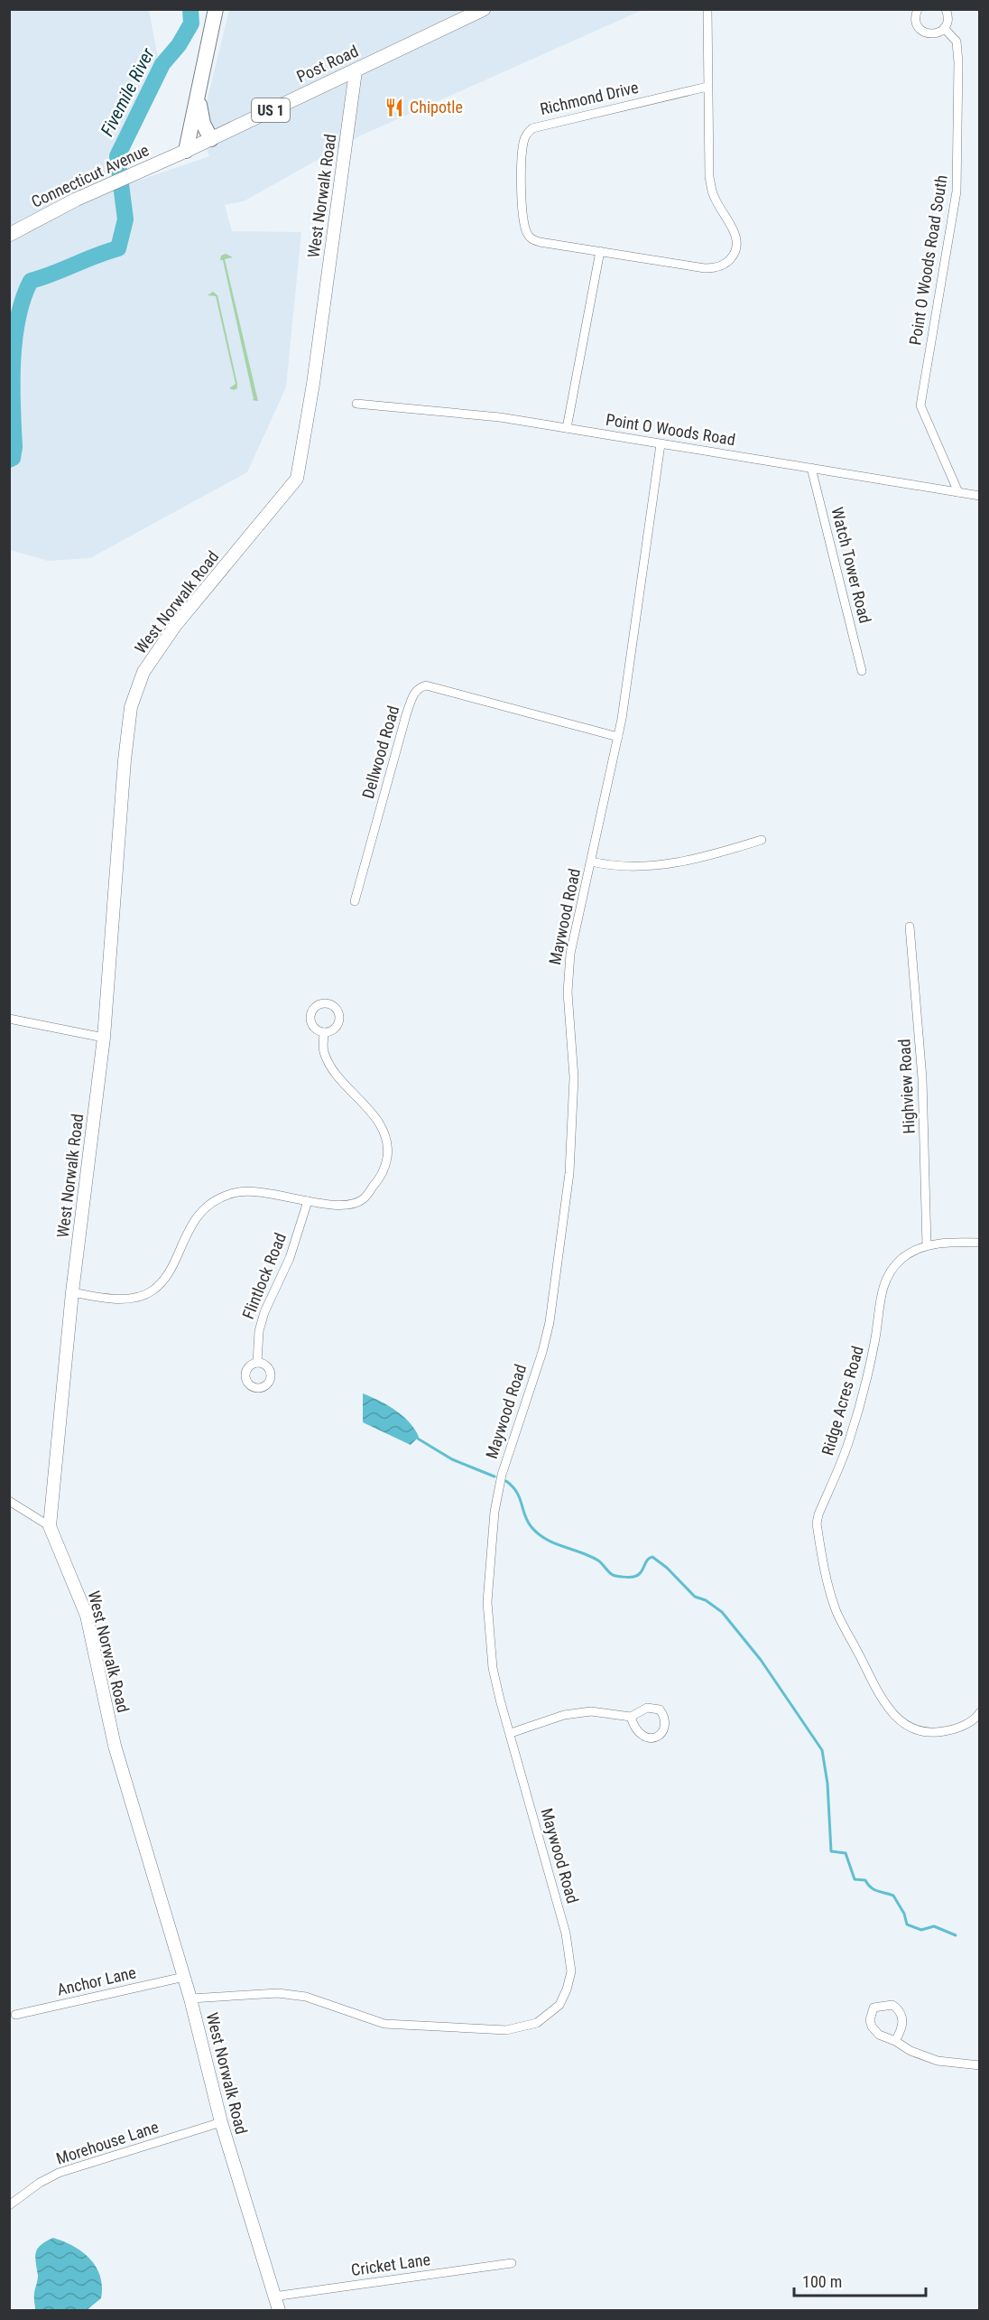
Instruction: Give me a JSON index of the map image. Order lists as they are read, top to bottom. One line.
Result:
{"streets":{"main road":["Post Road","US 1","Connecticut Avenue","West Norwalk Road"],"street":["Richmond Drive","Point O Woods Road South","Point O Woods Road","Watch Tower Road","Dellwood Road","Maywood Road","Highview Road","Flintlock Road","Ridge Acres Road","Anchor Lane","Morehouse Lane","Cricket Lane"]},"crossings":[["Post Road","Connecticut Avenue"],["Post Road","West Norwalk Road"],["West Norwalk Road","Maywood Road"],["West Norwalk Road","Anchor Lane"],["West Norwalk Road","Morehouse Lane"],["West Norwalk Road","Cricket Lane"],["Point O Woods Road South","Point O Woods Road"],["Point O Woods Road","Watch Tower Road"],["Point O Woods Road","Maywood Road"],["Dellwood Road","Maywood Road"],["Highview Road","Ridge Acres Road"]],"water":["Fivemile River"],"places":{"restaurant":["Chipotle"]},"scale_bar":"100 m"}
